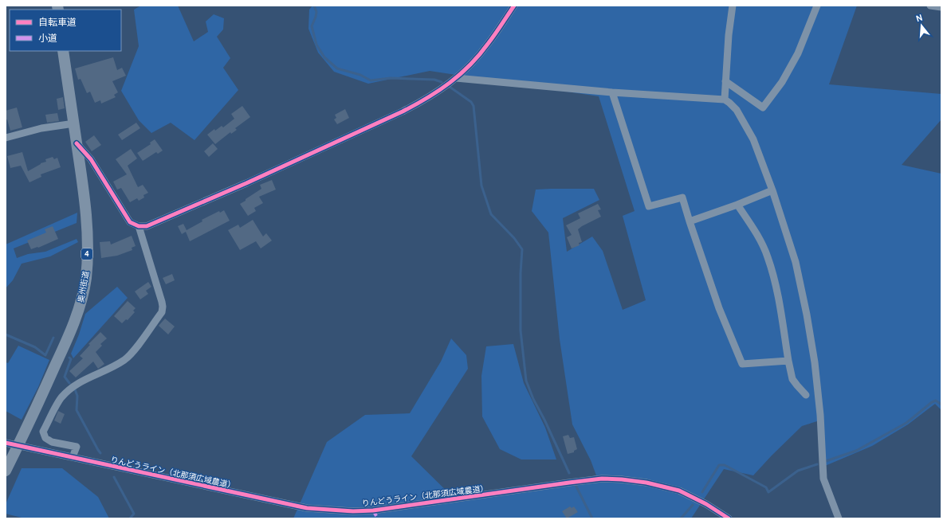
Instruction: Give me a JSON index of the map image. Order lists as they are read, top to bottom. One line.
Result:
{"streets":{"highway":["4","奥州街道"],"street":["りんどうライン（北那須広域農道）"]},"crossings":[["奥州街道","りんどうライン（北那須広域農道）"]],"legend":["自転車道","小道"],"north":"top"}
